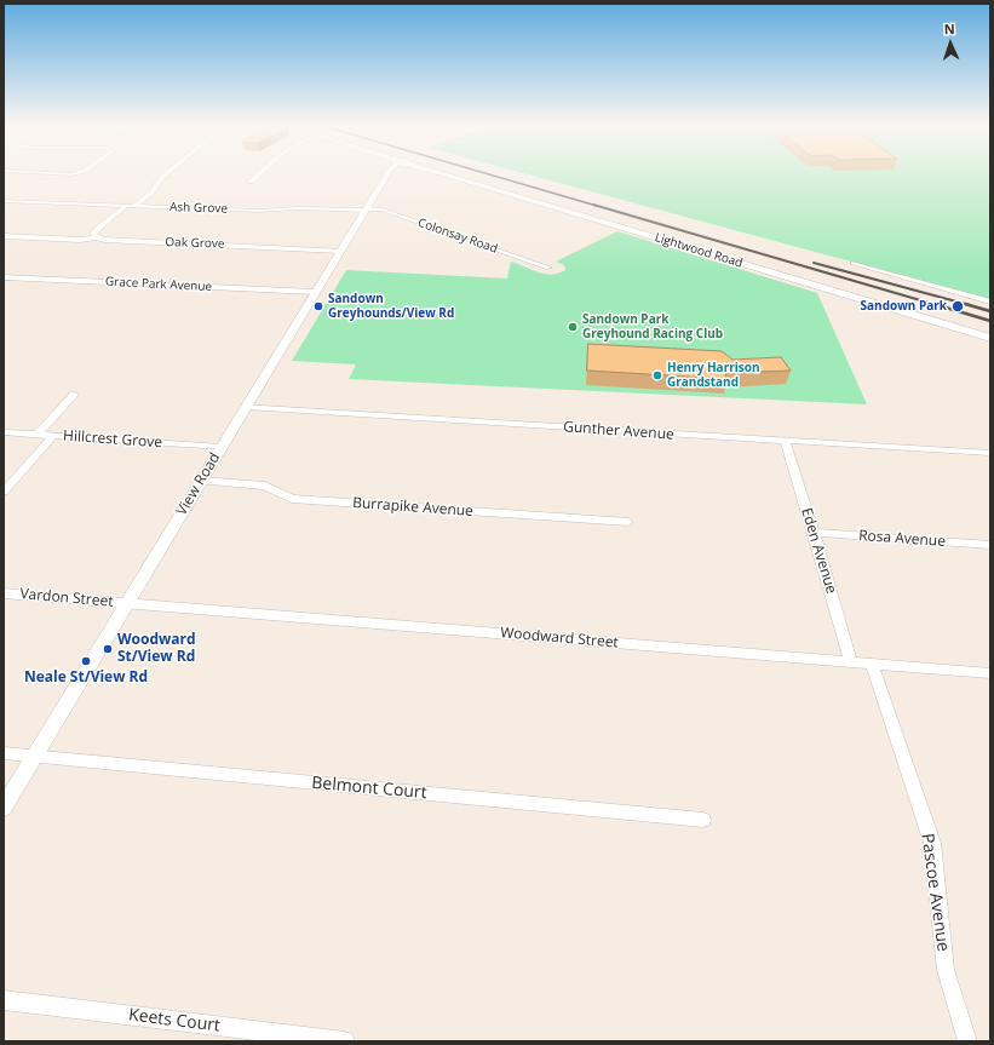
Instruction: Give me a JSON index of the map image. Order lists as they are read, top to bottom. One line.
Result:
{"streets":{"main road":["Lightwood Road"],"street":["Ash Grove","Colonsay Road","Oak Grove","Grace Park Avenue","Gunther Avenue","Hillcrest Grove","View Road","Burrapike Avenue","Rosa Avenue","Eden Avenue","Vardon Street","Woodward Street","Belmont Court","Pascoe Avenue","Keets Court"]},"crossings":[["Ash Grove","Colonsay Road"],["Ash Grove","View Road"],["Colonsay Road","View Road"],["Oak Grove","View Road"],["Grace Park Avenue","View Road"],["Gunther Avenue","View Road"],["Gunther Avenue","Eden Avenue"],["Hillcrest Grove","View Road"],["View Road","Burrapike Avenue"],["View Road","Vardon Street"],["View Road","Woodward Street"],["View Road","Belmont Court"],["Rosa Avenue","Eden Avenue"],["Eden Avenue","Woodward Street"],["Vardon Street","Woodward Street"],["Woodward Street","Pascoe Avenue"]],"places":["Sandown Greyhounds/View Rd","Sandown Park","Sandown Park Greyhound Racing Club","Henry Harrison Grandstand","Woodward St/View Rd","Neale St/View Rd"],"north":"top"}
